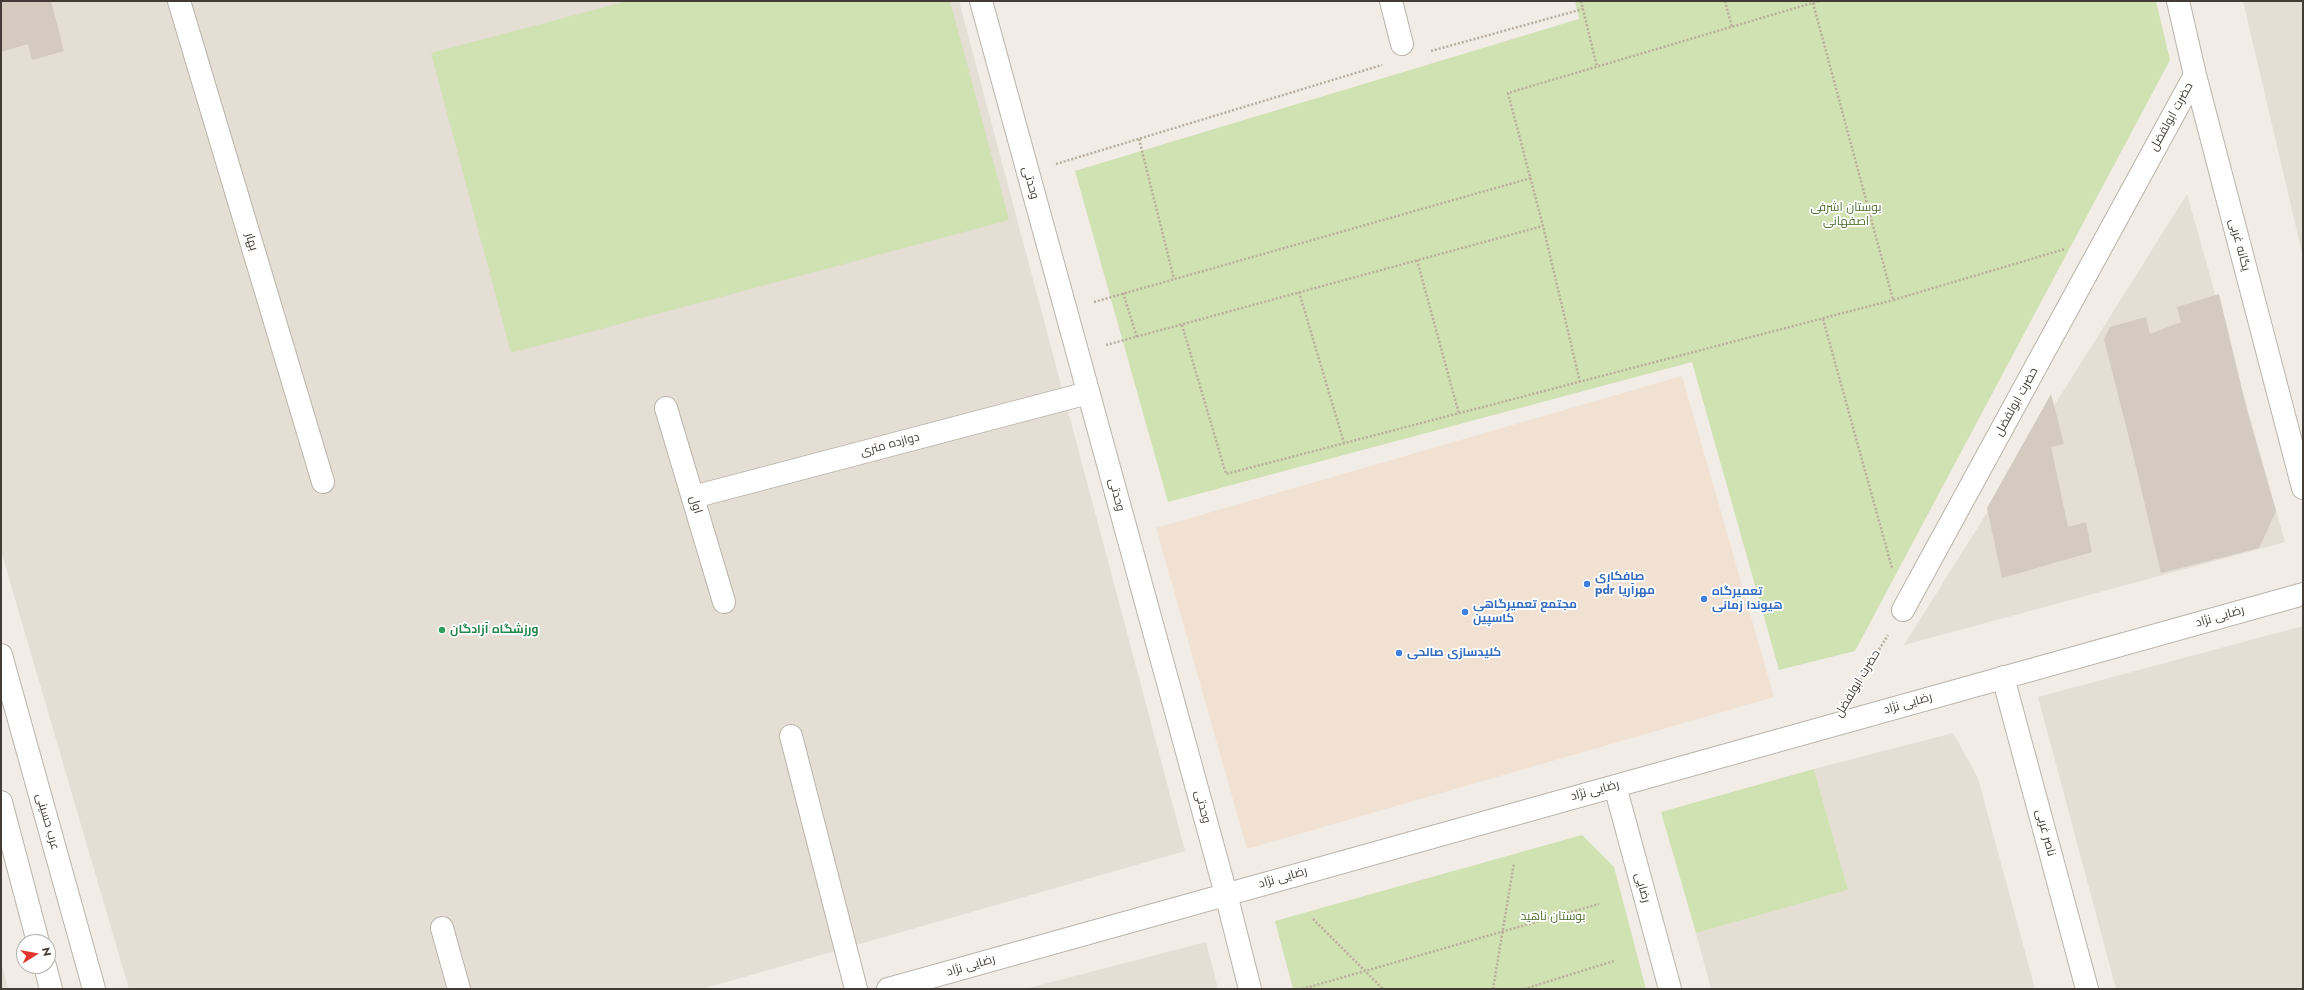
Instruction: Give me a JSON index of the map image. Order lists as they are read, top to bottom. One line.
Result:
{"streets":{"street":["حضرت ابولفضل","وحدتی","بهار","یگانه غربی","دوازده متری","اول","رضایی نژاد","عرب حسینی","ناصر غربی","رضایی"]},"crossings":[["حضرت ابولفضل","یگانه غربی"],["حضرت ابولفضل","رضایی نژاد"],["وحدتی","دوازده متری"],["وحدتی","رضایی نژاد"],["دوازده متری","اول"],["رضایی نژاد","ناصر غربی"],["رضایی نژاد","رضایی"]],"parks":["بوستان اشرفی اصفهانی","بوستان ناهید"],"places":["صافکاری pdr مهرآریا","تعمیرگاه هیوندا زمانی","مجتمع تعمیرگاهی کاسپین","ورزشگاه آزادگان","کلیدسازى صالحى"],"north":"right"}
